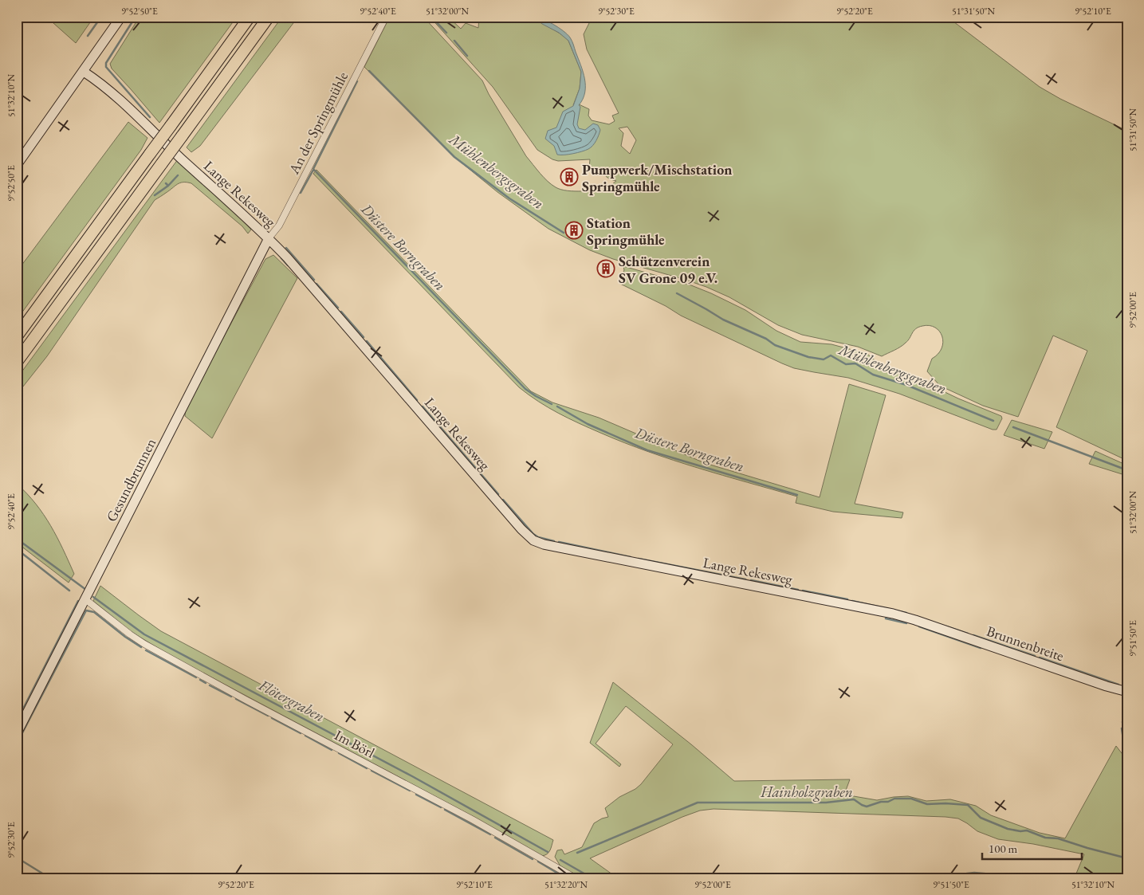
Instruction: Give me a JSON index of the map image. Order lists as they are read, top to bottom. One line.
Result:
{"streets":{"street":["An der Springmühle","Lange Rekesweg","Gesundbrunnen","Brunnenbreite","Im Börl"]},"crossings":[["An der Springmühle","Lange Rekesweg"],["An der Springmühle","Gesundbrunnen"],["Lange Rekesweg","Gesundbrunnen"],["Lange Rekesweg","Brunnenbreite"],["Gesundbrunnen","Im Börl"]],"water":["Mühlenbergsgraben","Düstere Borngraben","Flötergraben","Hainholzgraben"],"places":{"building":["Pumpwerk/Mischstation Springmühle","Station Springmühle","Schützenverein SV Grone 09 e.V."]},"scale_bar":"100 m","coordinates":["9°52'50\"E","9°52'40\"E","51°32'00\"N","9°52'30\"E","9°52'20\"E","51°31'50\"N","9°52'10\"E","51°32'10\"N","9°52'00\"E","9°51'50\"E","51°32'20\"N"]}
